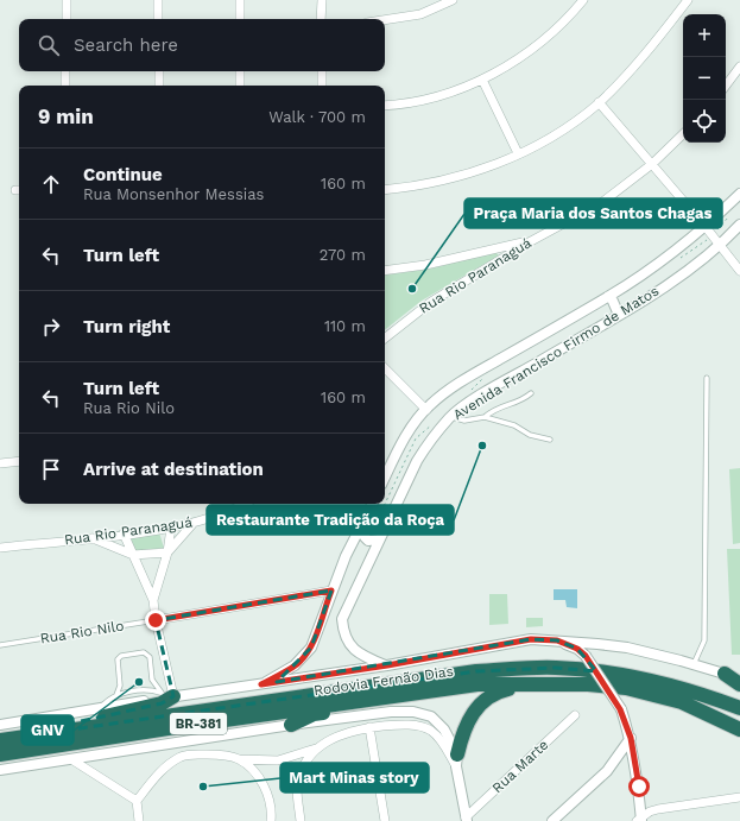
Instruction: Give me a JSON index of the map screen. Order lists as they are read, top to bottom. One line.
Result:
{"streets":{"highway":["Rodovia Fernão Dias","BR-381"],"street":["Rua Rio Paranaguá","Avenida Francisco Firmo de Matos","Rua Rio Nilo","Rua Marte"]},"crossings":[["Avenida Francisco Firmo de Matos","BR-381"],["BR-381","Rua Marte"]],"places":["Praça Maria dos Santos Chagas","Restaurante Tradição da Roça","GNV","Mart Minas story"],"page":{"map_buttons":["+","−"],"search":"Search here","heading":["9 min","Walk · 700 m"],"list":[["Continue","Rua Monsenhor Messias","160 m"],["Turn left","270 m"],["Turn right","110 m"],["Turn left","Rua Rio Nilo","160 m"],"Arrive at destination"]}}
